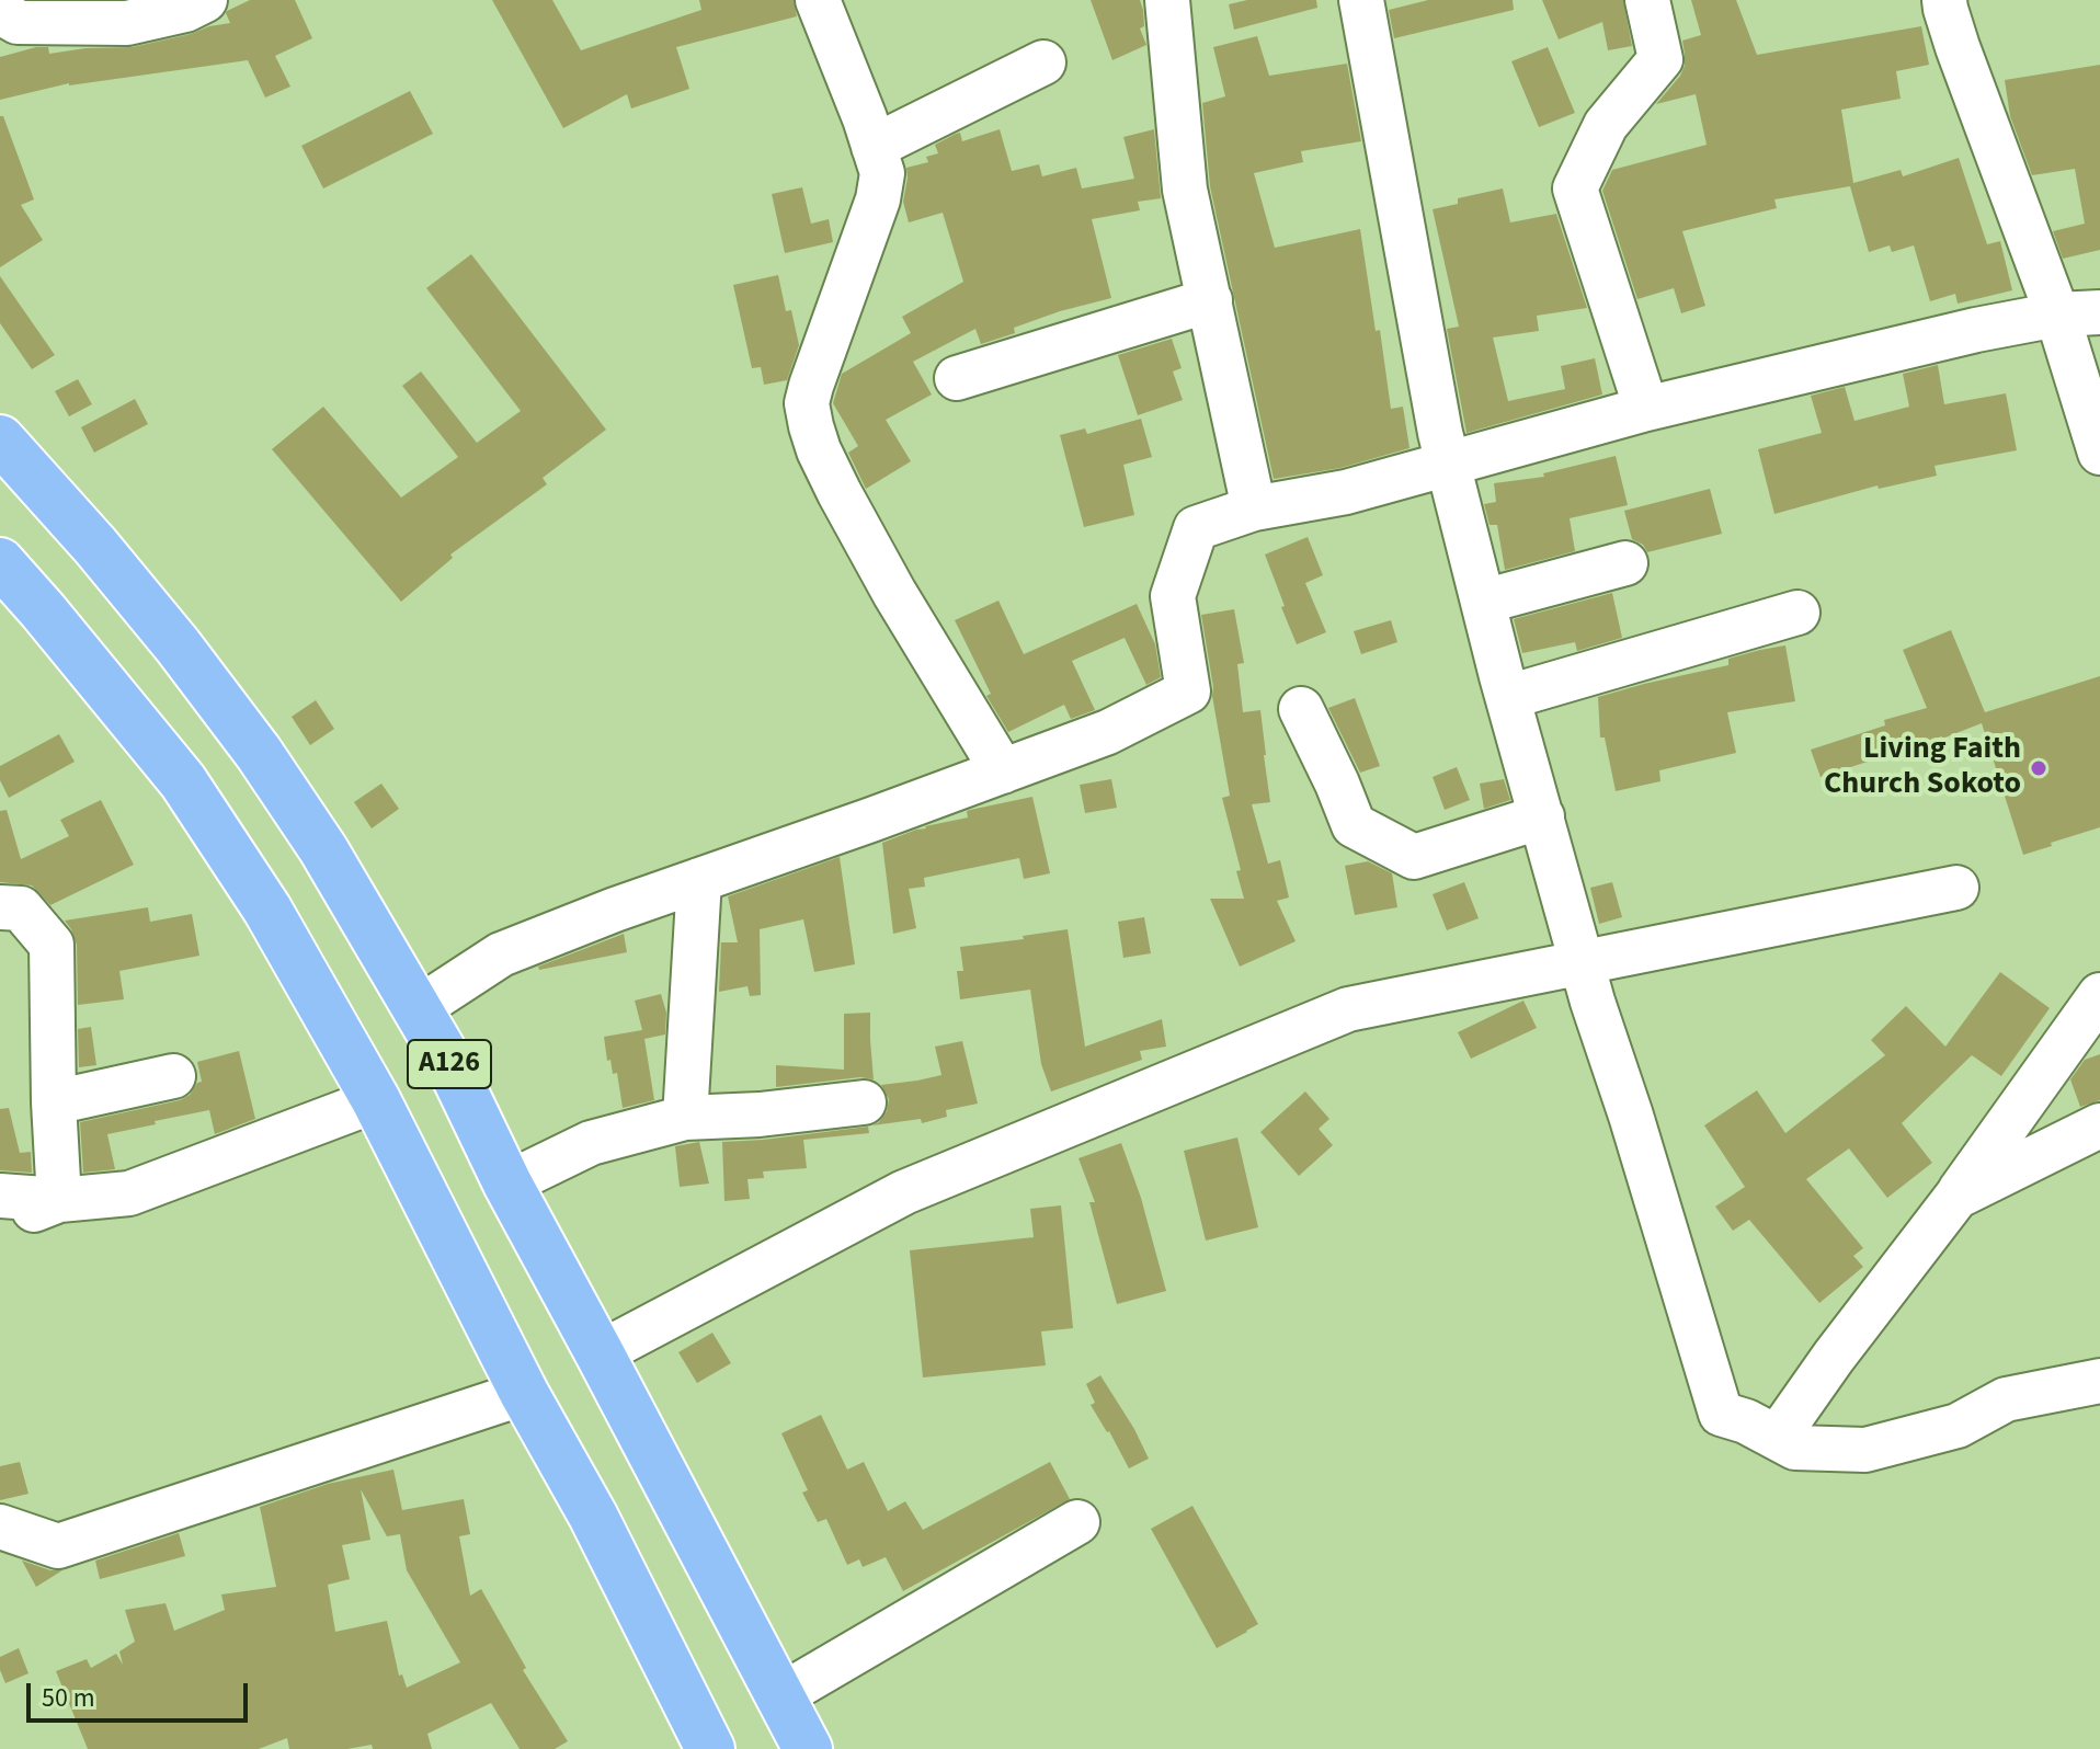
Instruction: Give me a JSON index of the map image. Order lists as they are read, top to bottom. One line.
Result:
{"streets":{"highway":["A126"]},"places":["Living Faith Church Sokoto"],"scale_bar":"50 m"}
